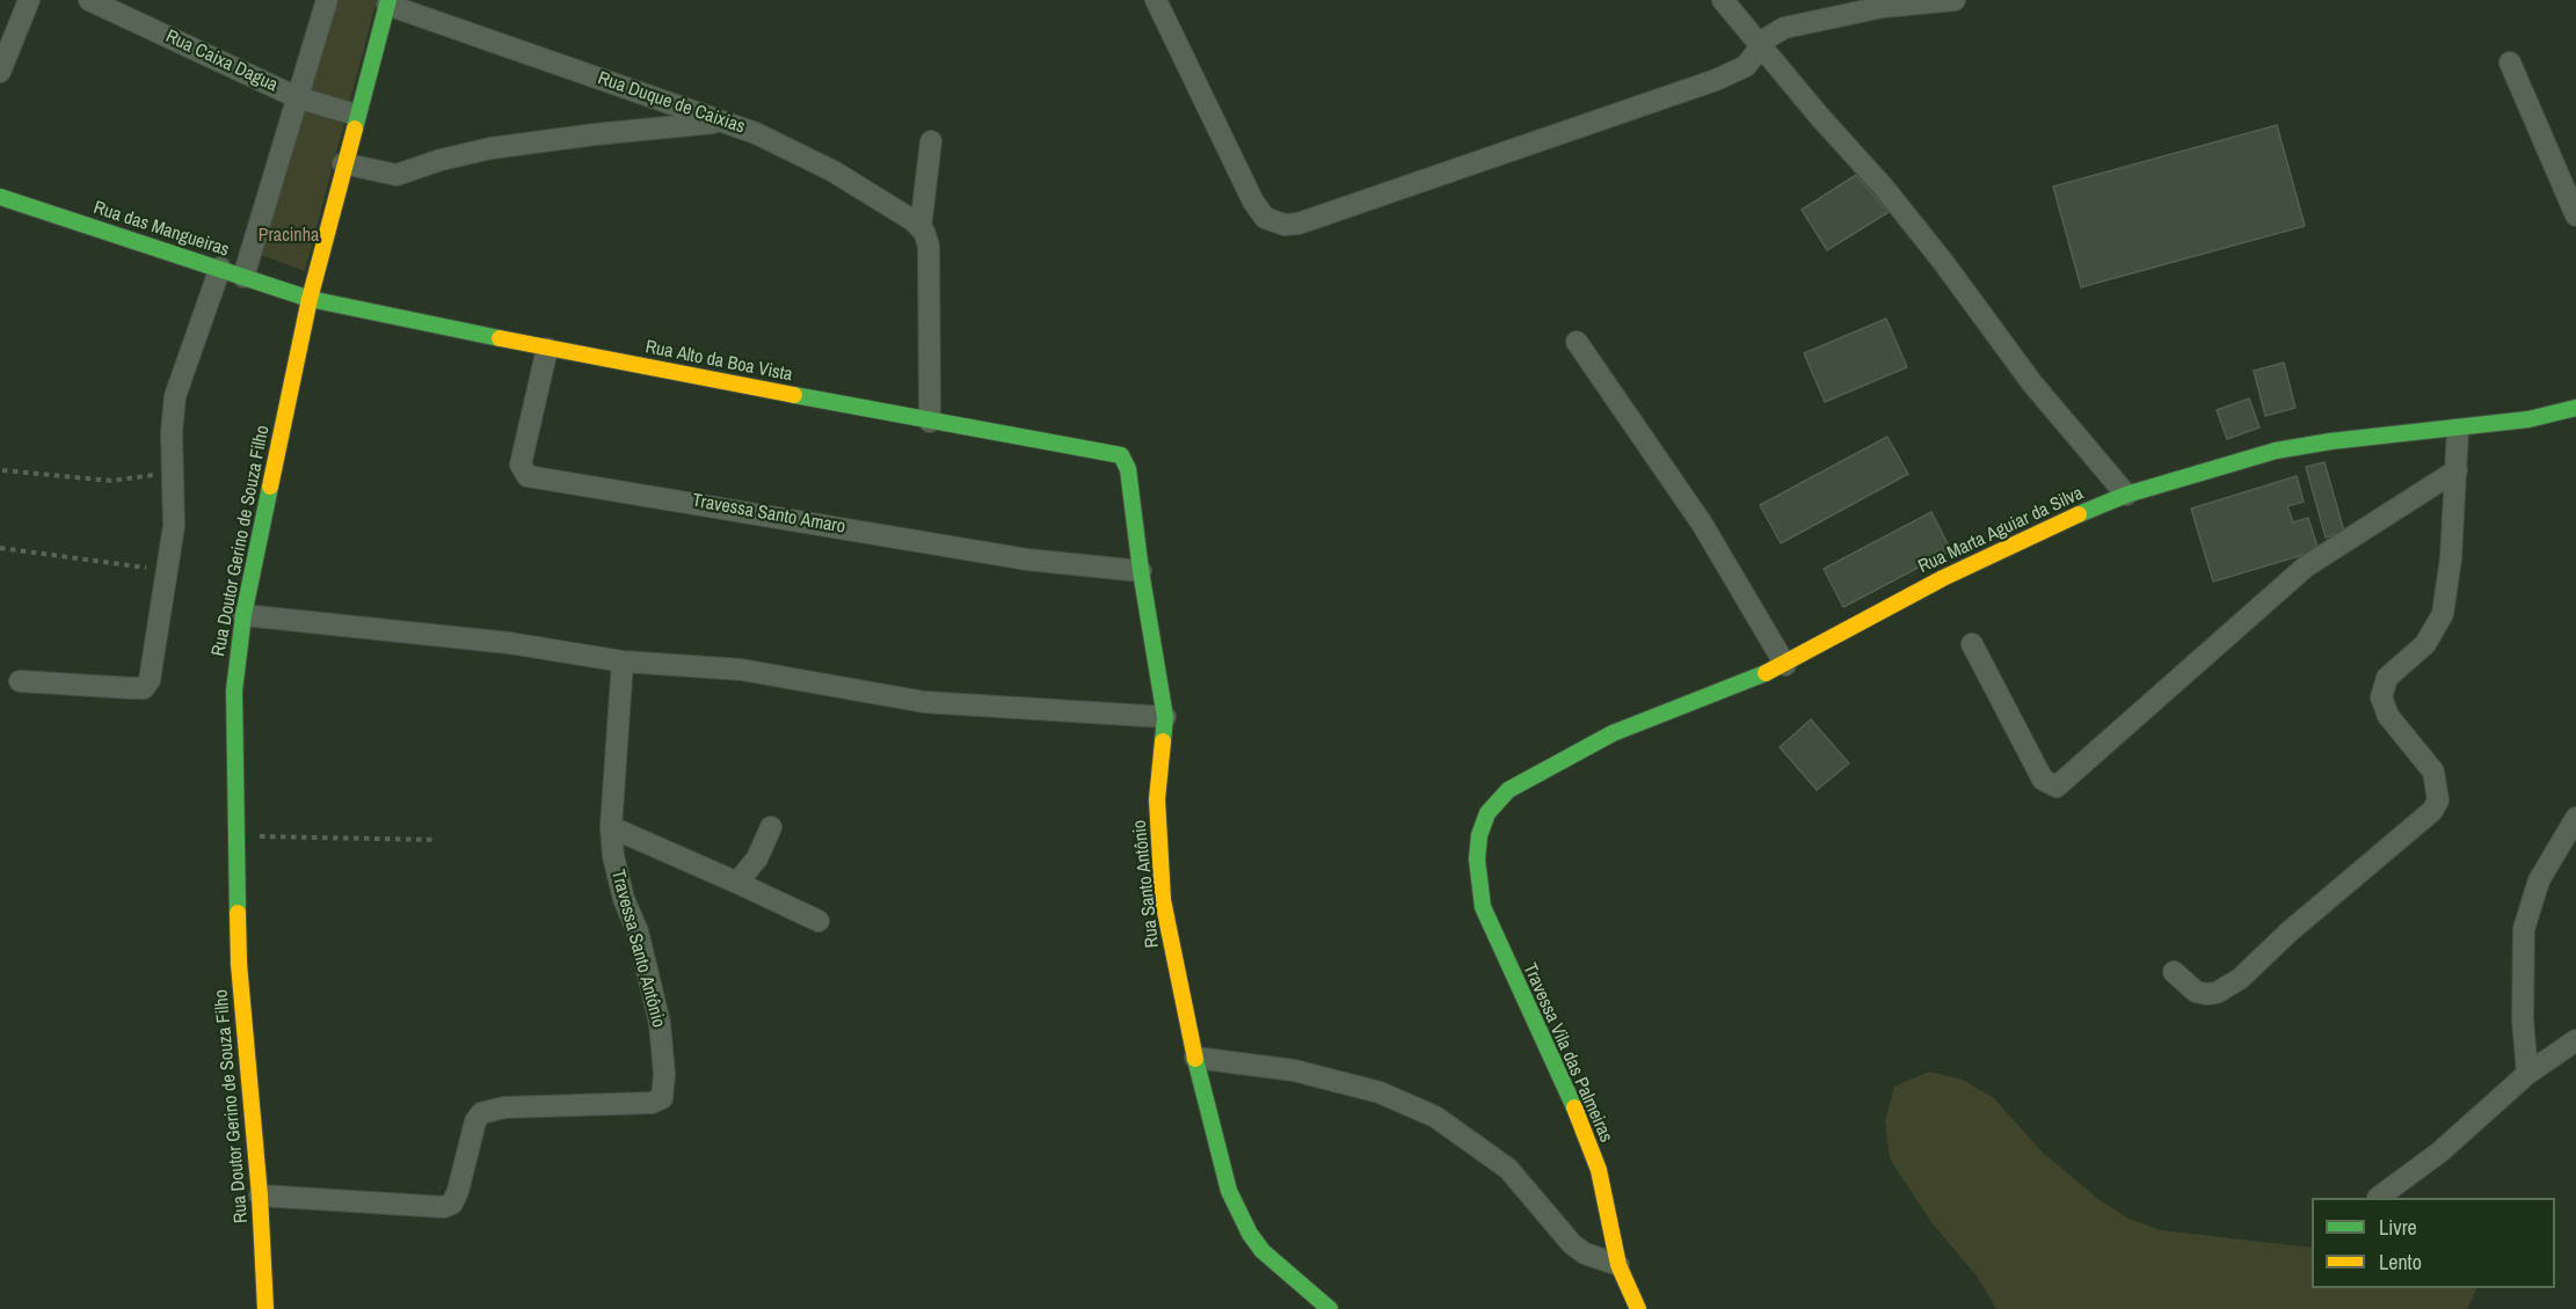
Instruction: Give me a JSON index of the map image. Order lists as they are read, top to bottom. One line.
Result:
{"streets":{"street":["Rua Caixa Dagua","Rua Duque de Caixias","Rua das Mangueiras","Rua Alto da Boa Vista","Travessa Santo Amaro","Rua Marta Aguiar da Silva","Rua Doutor Gerino de Souza Filho","Rua Santo Antônio","Travessa Santo Antônio","Travessa Vila das Palmeiras"]},"crossings":[["Rua Caixa Dagua","Rua Doutor Gerino de Souza Filho"],["Rua Duque de Caixias","Rua Doutor Gerino de Souza Filho"],["Rua das Mangueiras","Rua Alto da Boa Vista"],["Rua das Mangueiras","Rua Doutor Gerino de Souza Filho"],["Rua Alto da Boa Vista","Travessa Santo Amaro"],["Rua Alto da Boa Vista","Rua Doutor Gerino de Souza Filho"],["Rua Alto da Boa Vista","Rua Santo Antônio"],["Travessa Santo Amaro","Rua Santo Antônio"],["Rua Marta Aguiar da Silva","Travessa Vila das Palmeiras"],["Rua Doutor Gerino de Souza Filho","Travessa Santo Antônio"]],"parks":["Pracinha"],"legend":["Livre","Lento"]}
